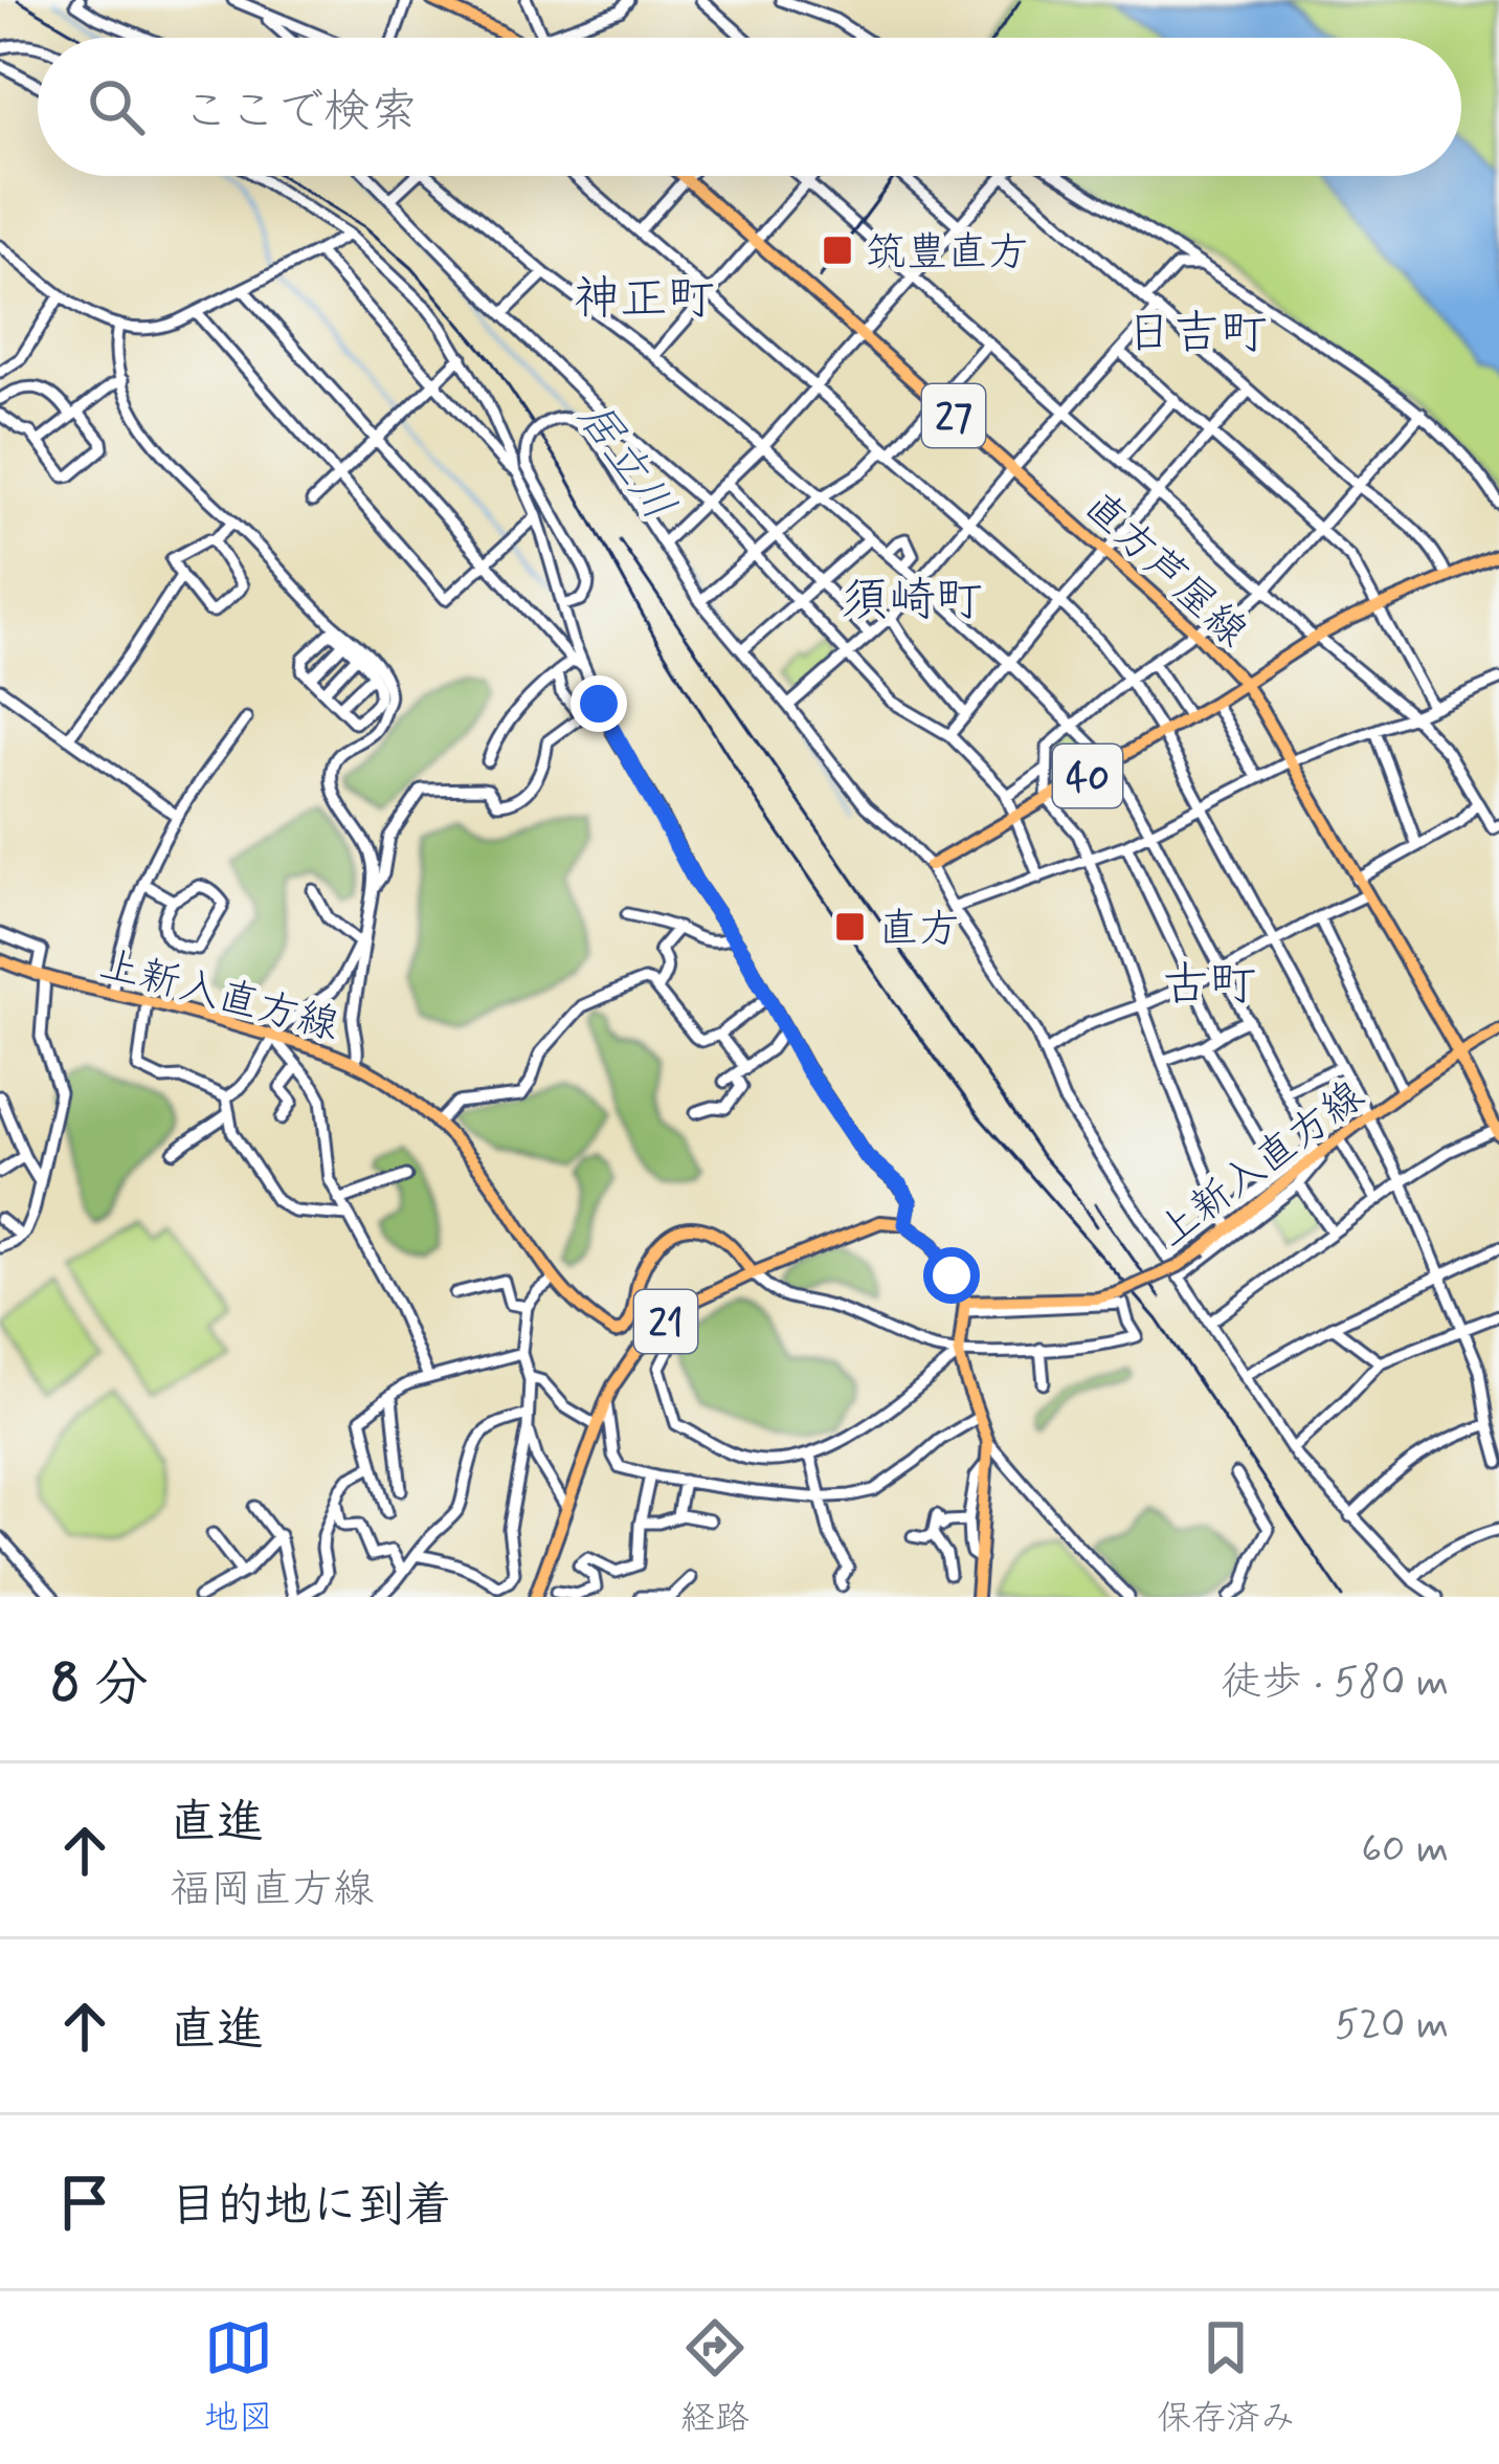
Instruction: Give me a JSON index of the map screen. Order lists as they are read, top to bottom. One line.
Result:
{"streets":{"main road":["27","直方芦屋線","40","上新入直方線","21"]},"crossings":[["直方芦屋線","40"],["直方芦屋線","上新入直方線"],["上新入直方線","21"]],"districts":["神正町","日吉町","須崎町","古町"],"water":["居立川"],"places":{"transit":["筑豊直方","直方"]},"page":{"search":"ここで検索","heading":["8 分","徒歩 · 580 m"],"list":[["直進","福岡直方線","60 m"],["直進","520 m"],"目的地に到着"],"nav":["地図","経路","保存済み"]}}
